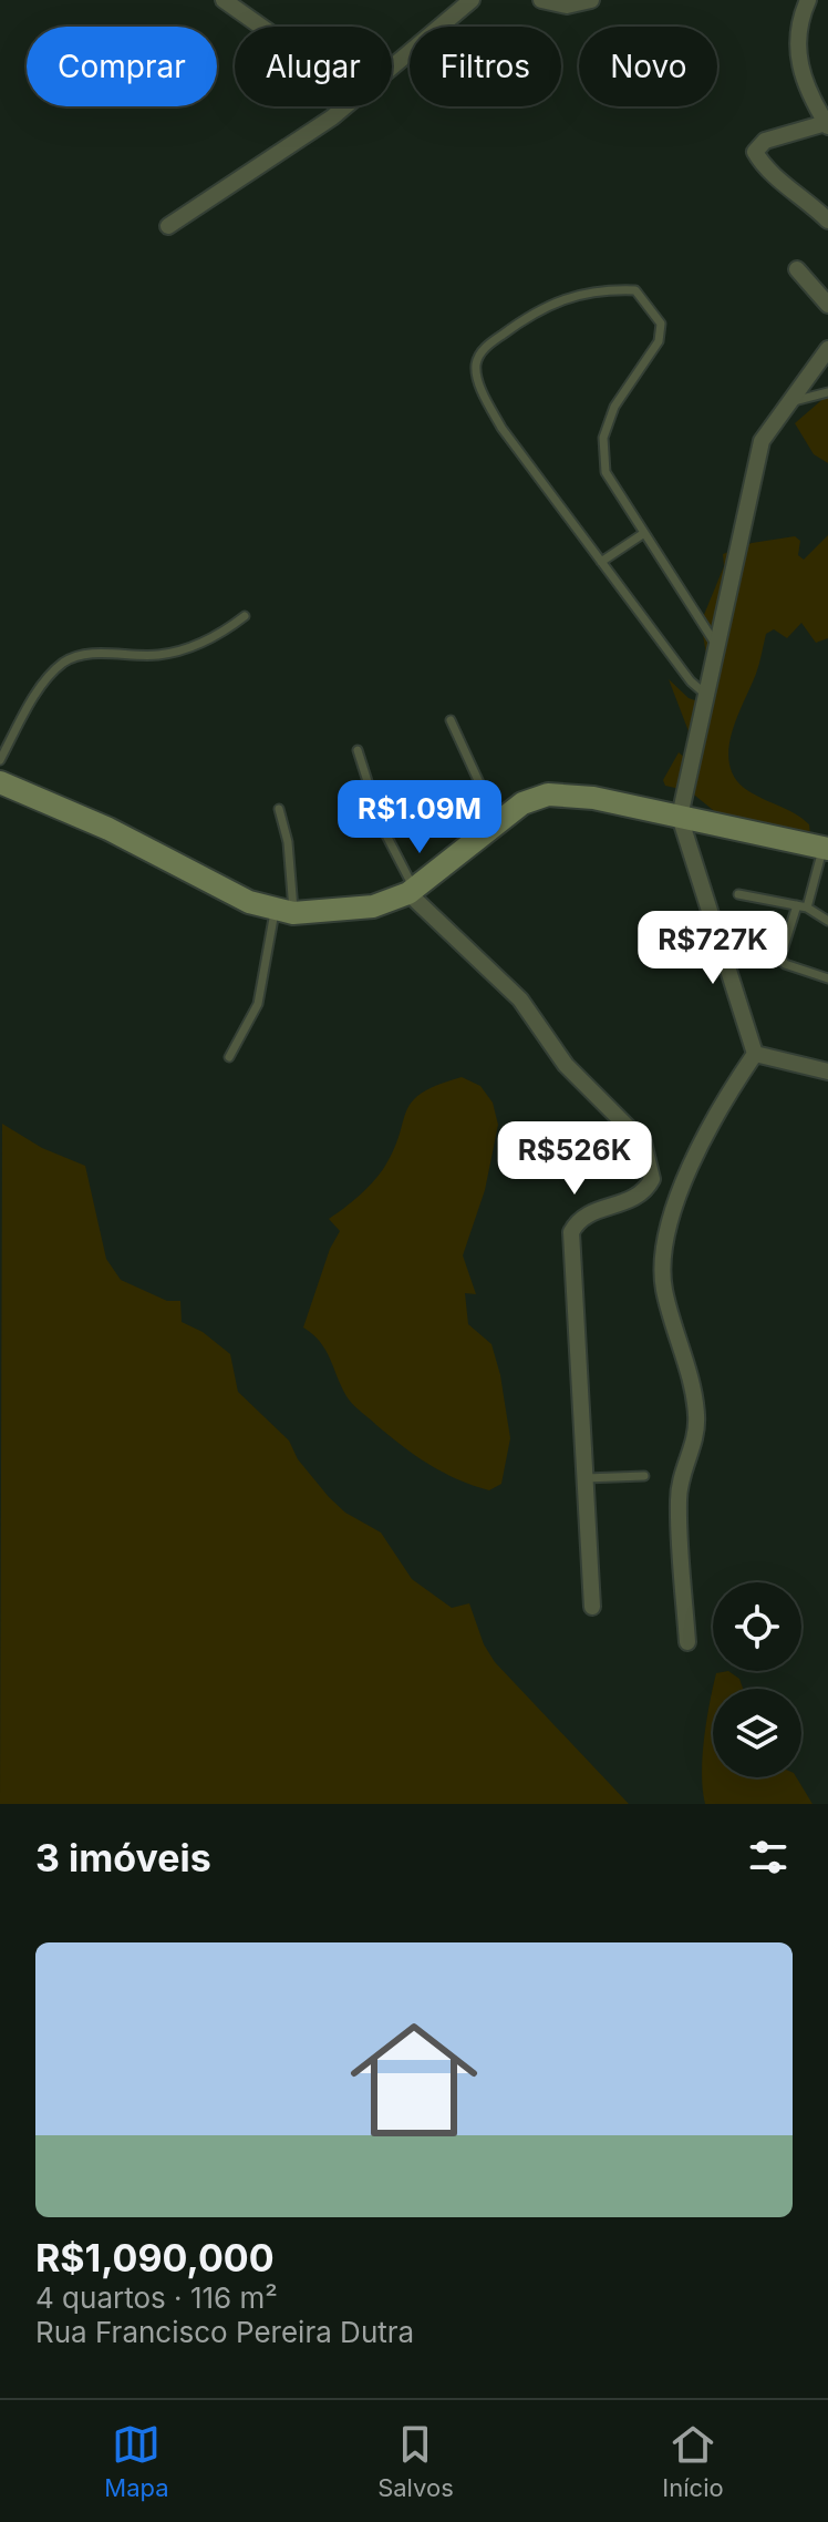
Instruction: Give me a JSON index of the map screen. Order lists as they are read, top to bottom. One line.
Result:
{"page":{"chip":["Comprar","Alugar","Filtros","Novo"],"price":["R$1.09M","R$727K","R$526K"],"heading":"3 imóveis","list":[{"name":"R$1,090,000","note":"4 quartos · 116 m² · Rua Francisco Pereira Dutra"}],"tabs":["Mapa","Salvos","Início"]}}
